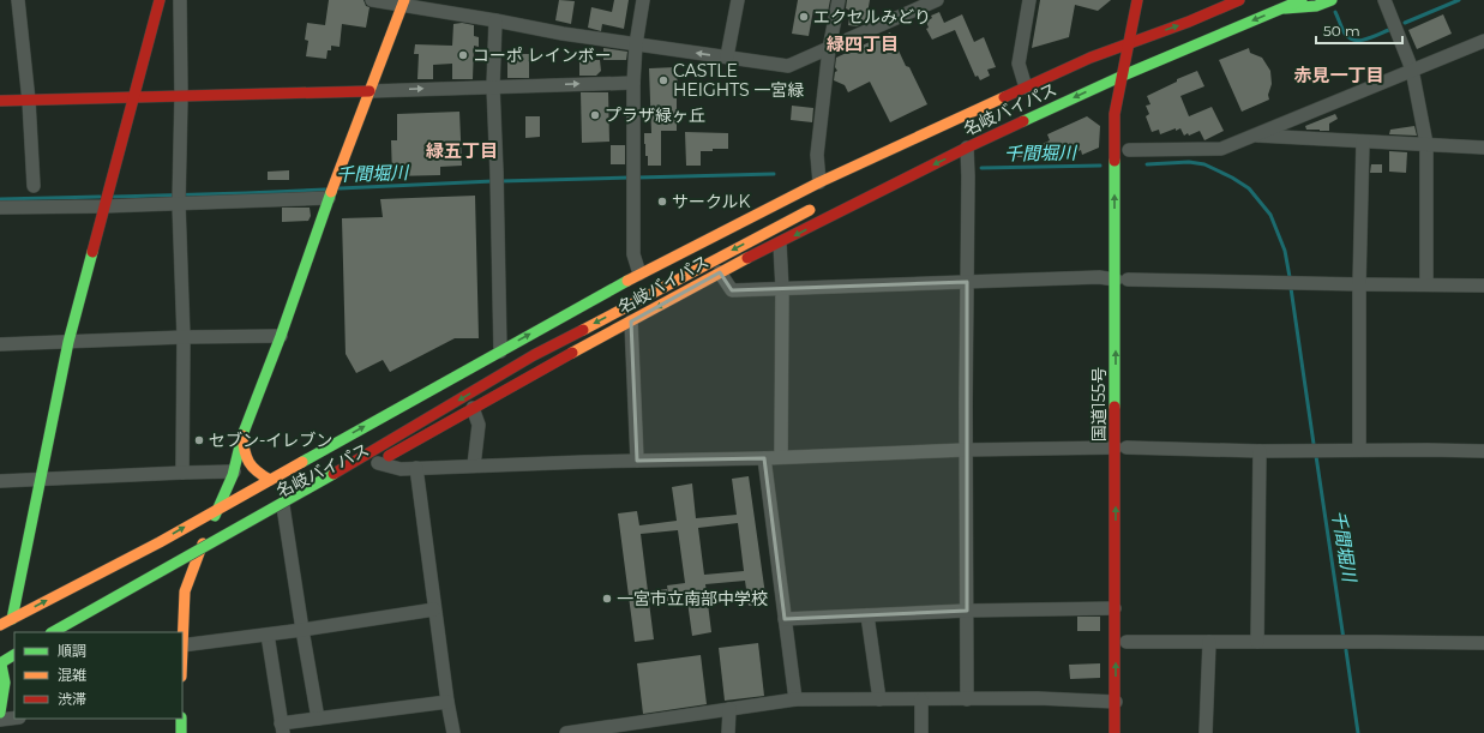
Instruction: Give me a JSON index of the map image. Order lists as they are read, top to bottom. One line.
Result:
{"streets":{"main road":["名岐バイパス","国道155号"]},"crossings":[["名岐バイパス","国道155号"]],"one_way":["国道155号"],"districts":["緑四丁目","赤見一丁目","緑五丁目"],"water":["千間堀川"],"places":["エクセルみどり","コーポ レインボー","CASTLE HEIGHTS 一宮緑","プラザ緑ヶ丘","サークルK","セブン-イレブン","一宮市立南部中学校"],"legend":["順調","混雑","渋滞"],"scale_bar":"50 m"}
